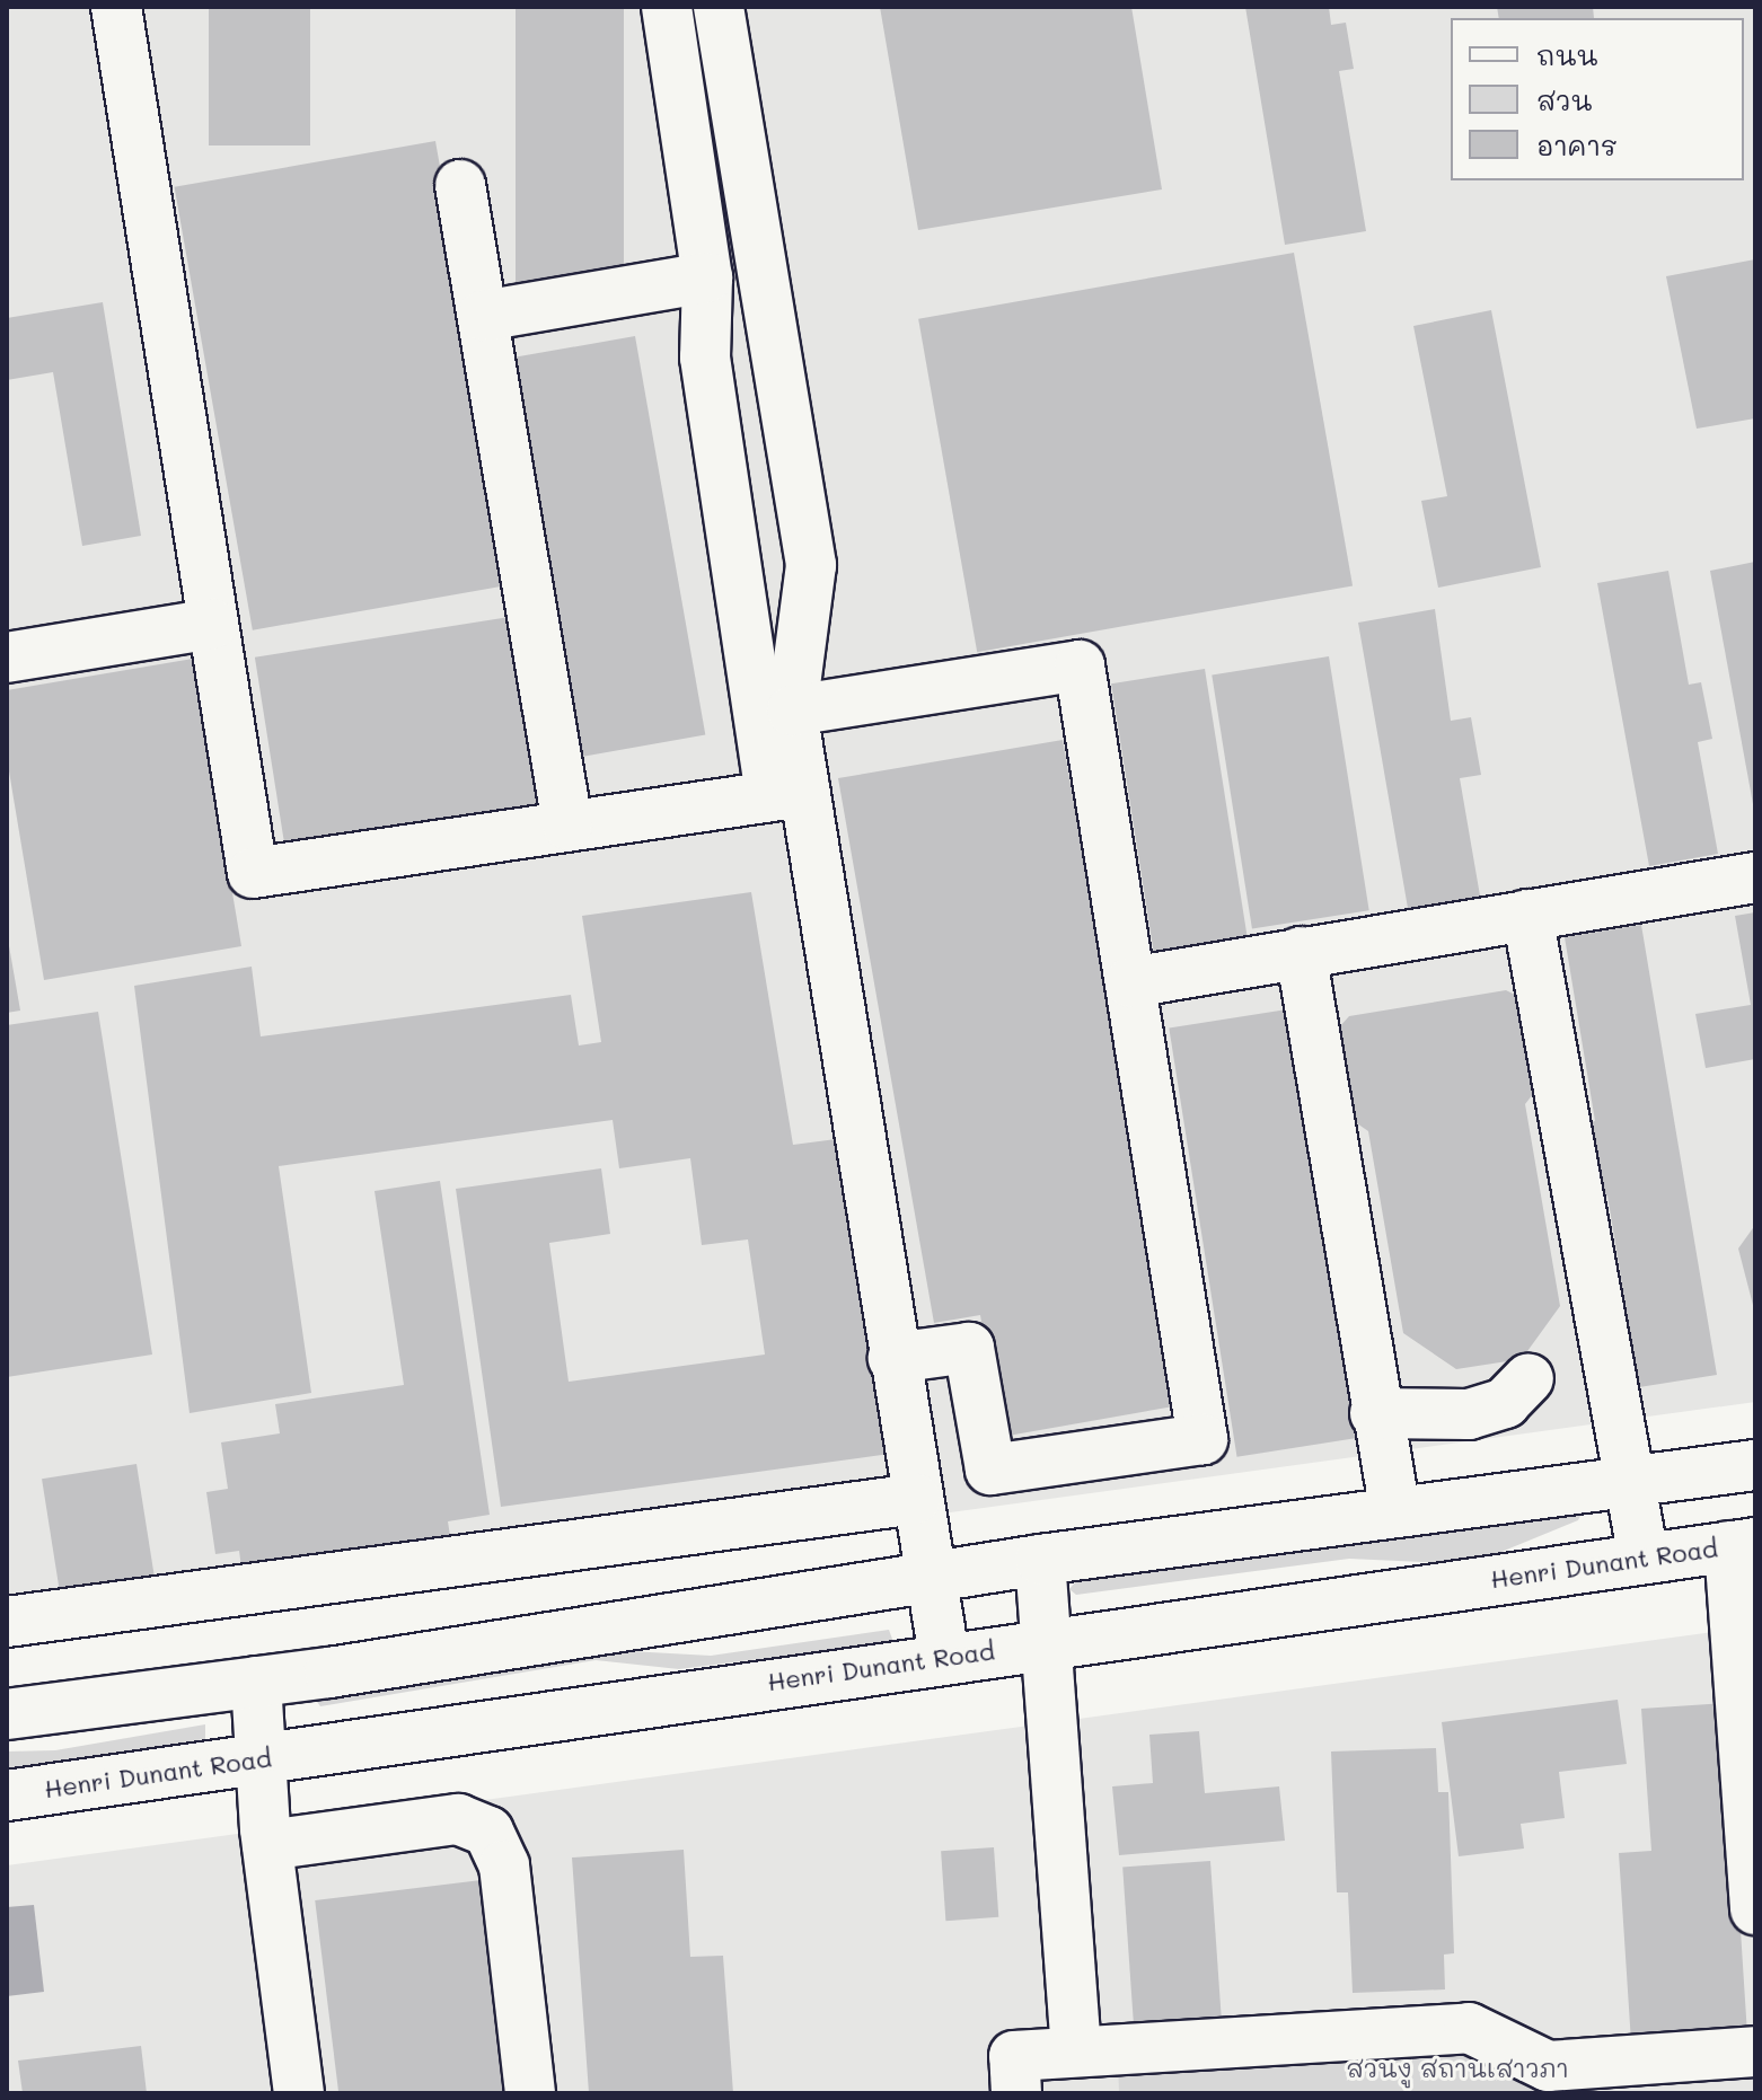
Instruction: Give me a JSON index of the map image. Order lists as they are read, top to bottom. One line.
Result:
{"streets":{"street":["Henri Dunant Road"]},"parks":["สวนงู สถานเสาวภา"],"legend":["ถนน","สวน","อาคาร"]}
